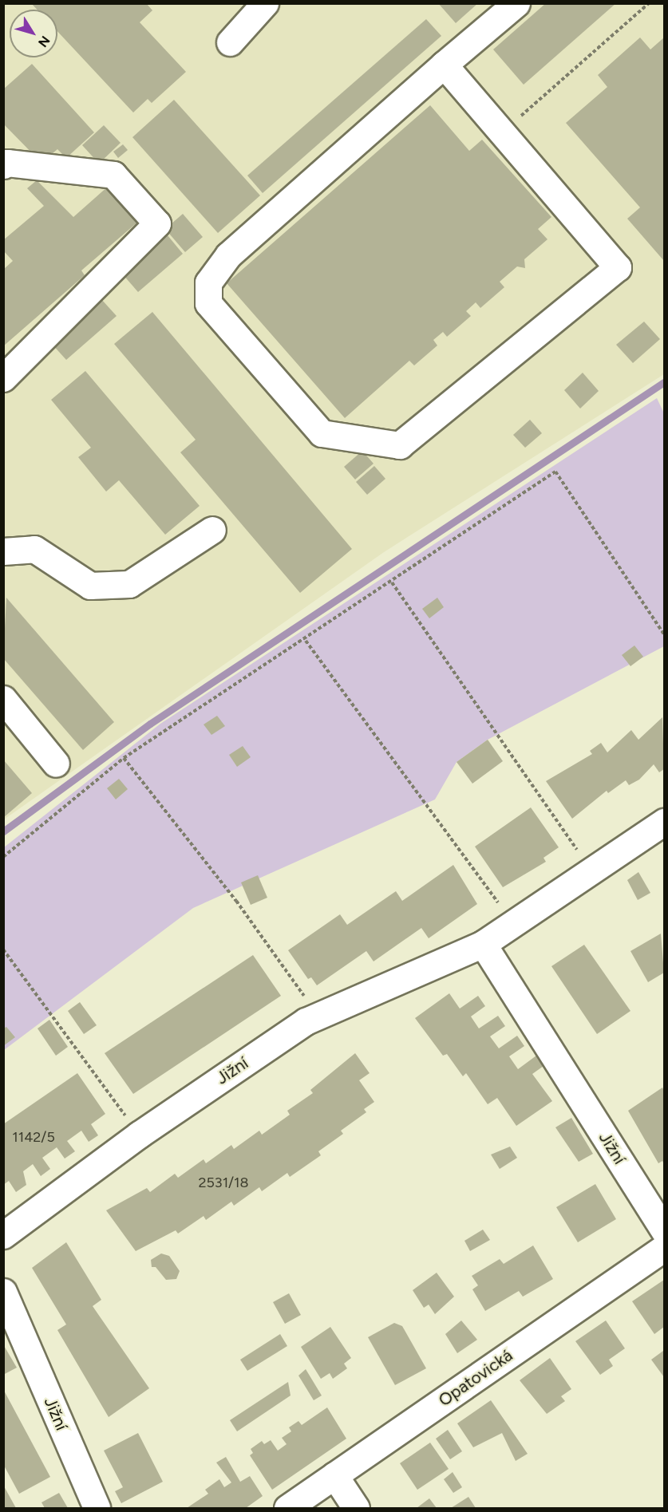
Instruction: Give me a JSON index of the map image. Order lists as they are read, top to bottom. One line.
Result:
{"streets":{"street":["Jižní","Opatovická"]},"house_numbers":["1142/5","2531/18"],"north":"bottom right"}
